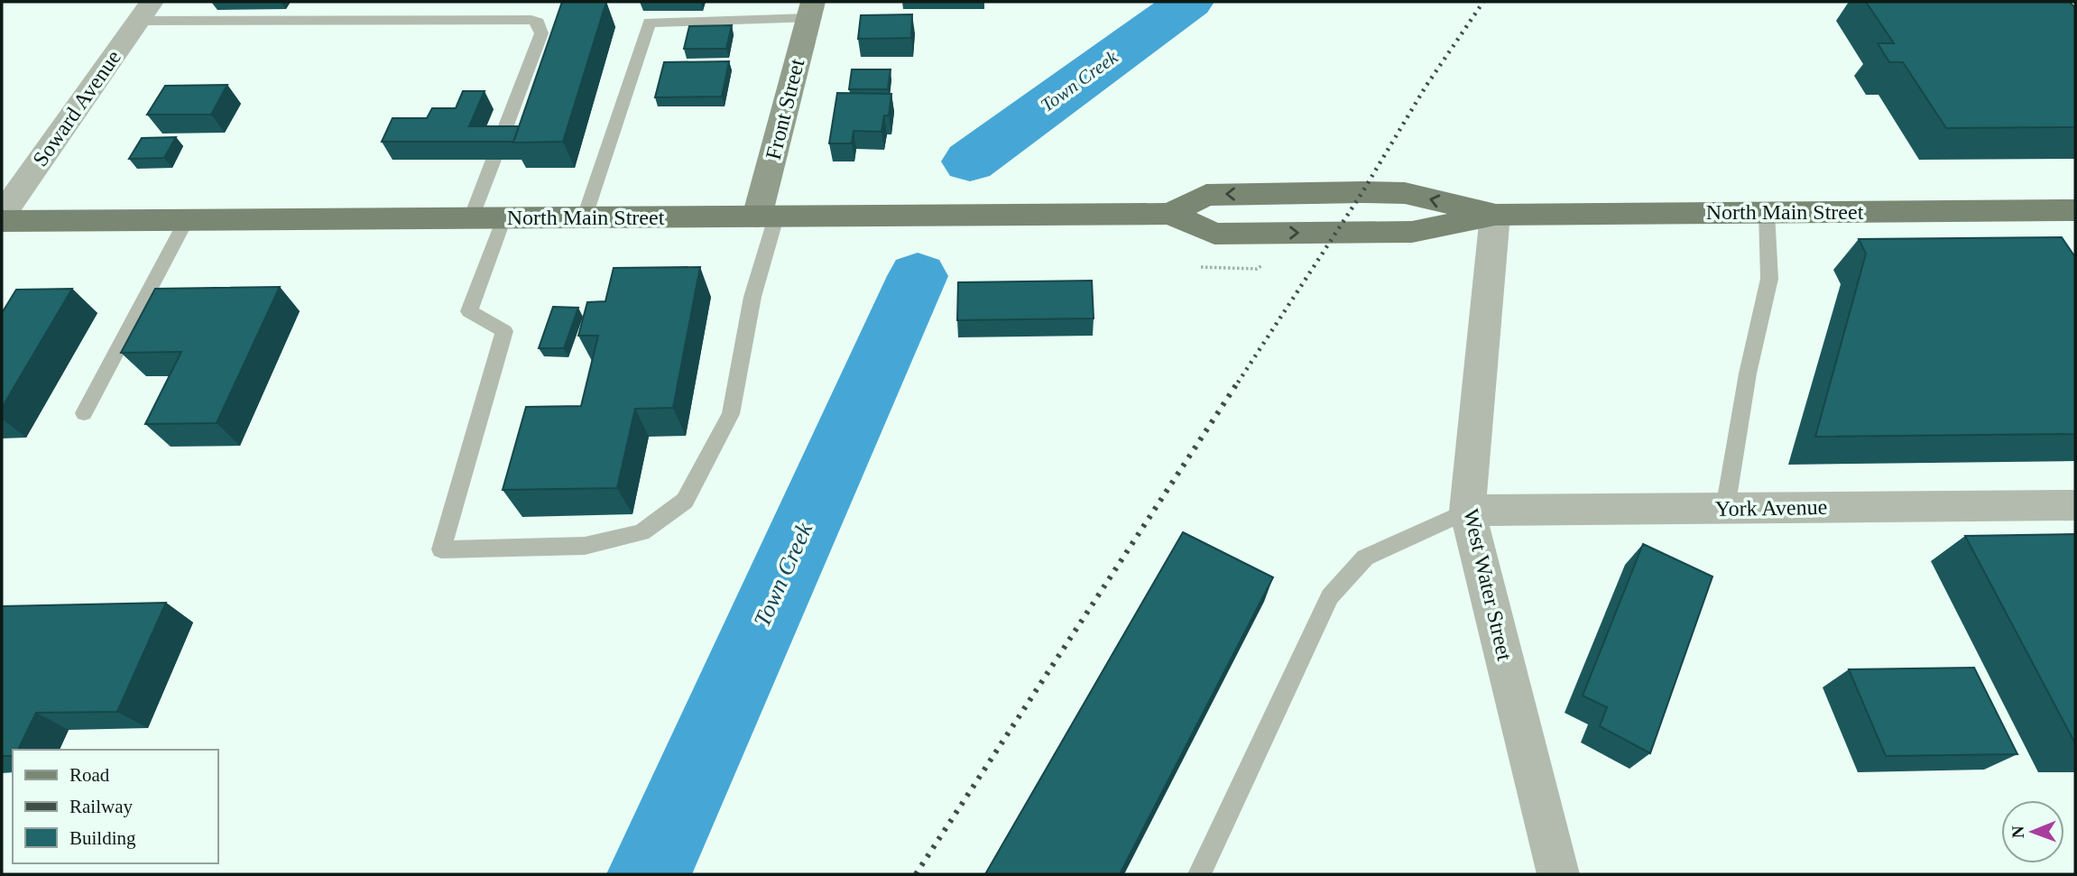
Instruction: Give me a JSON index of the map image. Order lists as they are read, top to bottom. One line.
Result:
{"streets":{"main road":["North Main Street"],"street":["Soward Avenue","Front Street","York Avenue","West Water Street"]},"crossings":[["Front Street","North Main Street"],["North Main Street","West Water Street"],["York Avenue","West Water Street"]],"water":["Town Creek"],"legend":["Road","Railway","Building"],"north":"left"}
